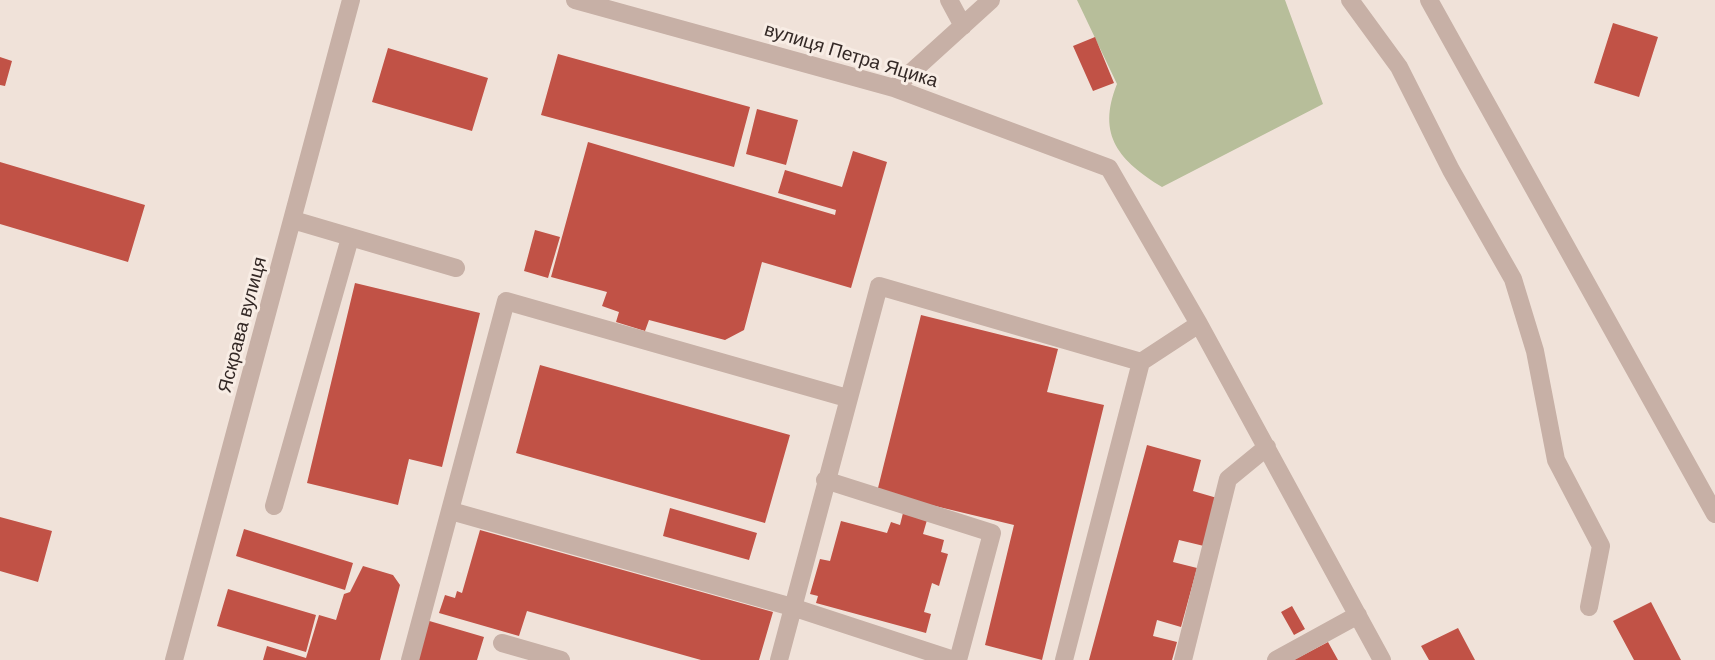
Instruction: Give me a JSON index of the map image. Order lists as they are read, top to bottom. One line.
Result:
{"streets":{"street":["вулиця Петра Яцика","Яскрава вулиця"]}}
